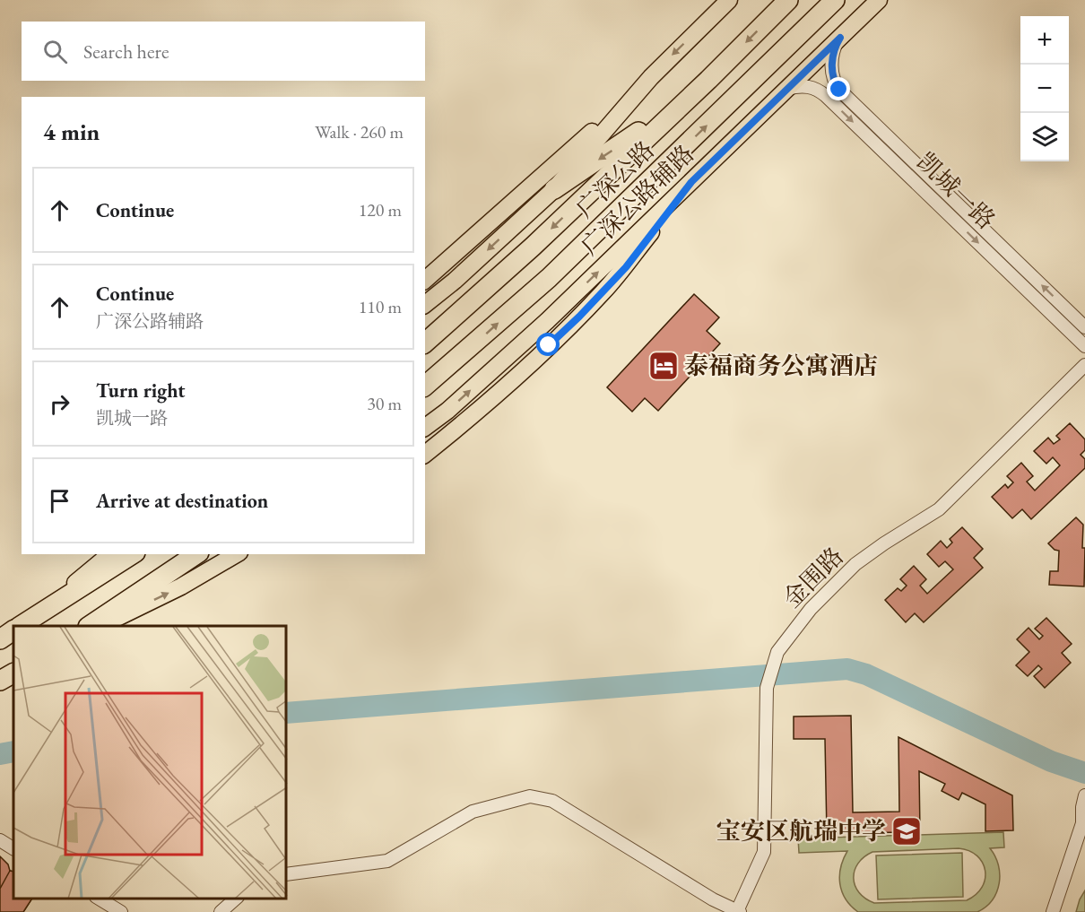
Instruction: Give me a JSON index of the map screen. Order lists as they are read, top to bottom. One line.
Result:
{"streets":{"highway":["广深公路"],"main road":["广深公路辅路"],"street":["凯城一路","金围路"]},"crossings":[["凯城一路","广深公路辅路"]],"places":{"hotel":["泰福商务公寓酒店"],"school or university":["宝安区航瑞中学"]},"page":{"map_buttons":["+","−"],"search":"Search here","heading":["4 min","Walk · 260 m"],"list":[["Continue","120 m"],["Continue","广深公路辅路","110 m"],["Turn right","凯城一路","30 m"],"Arrive at destination"]}}
